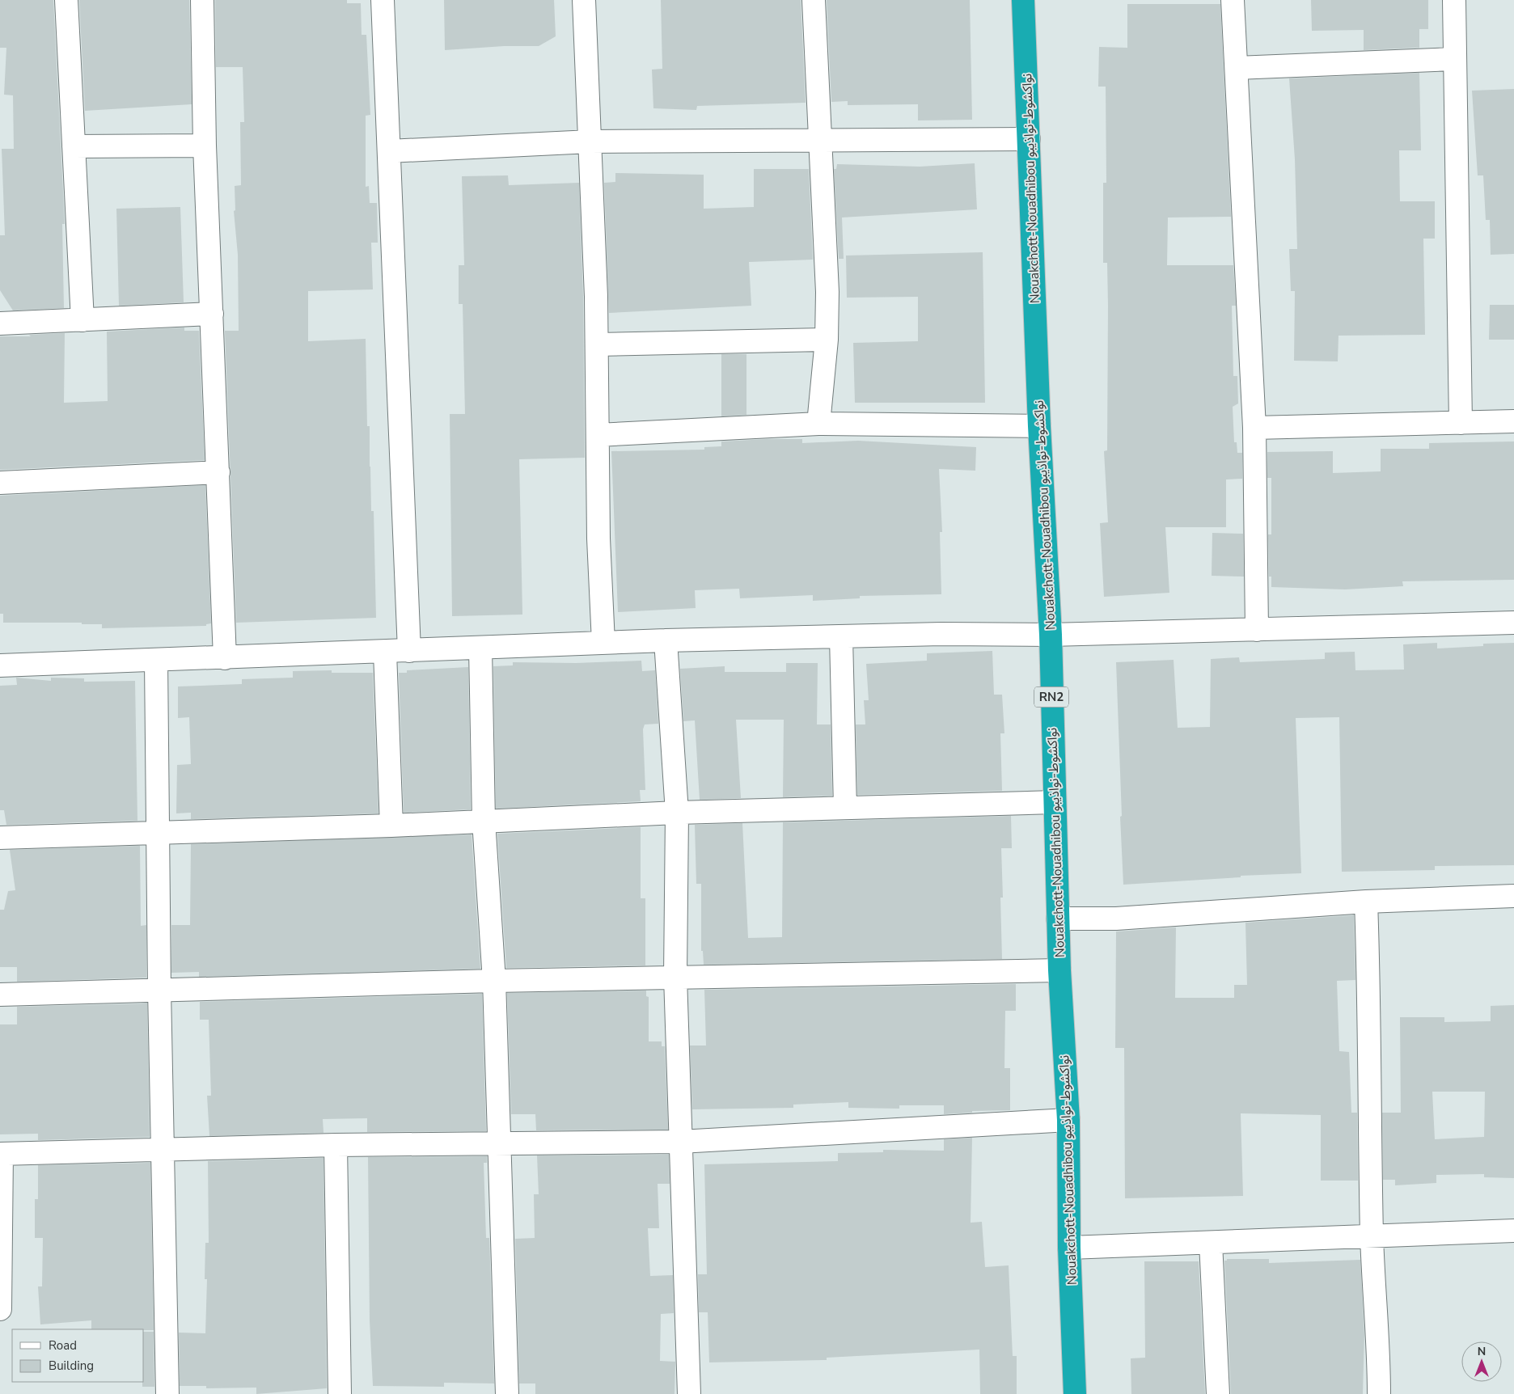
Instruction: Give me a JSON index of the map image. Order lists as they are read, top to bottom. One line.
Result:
{"streets":{"highway":["Nouakchott-Nouadhibou نواكشوط-نواذيبو","RN2"]},"legend":["Road","Building"],"north":"top"}
